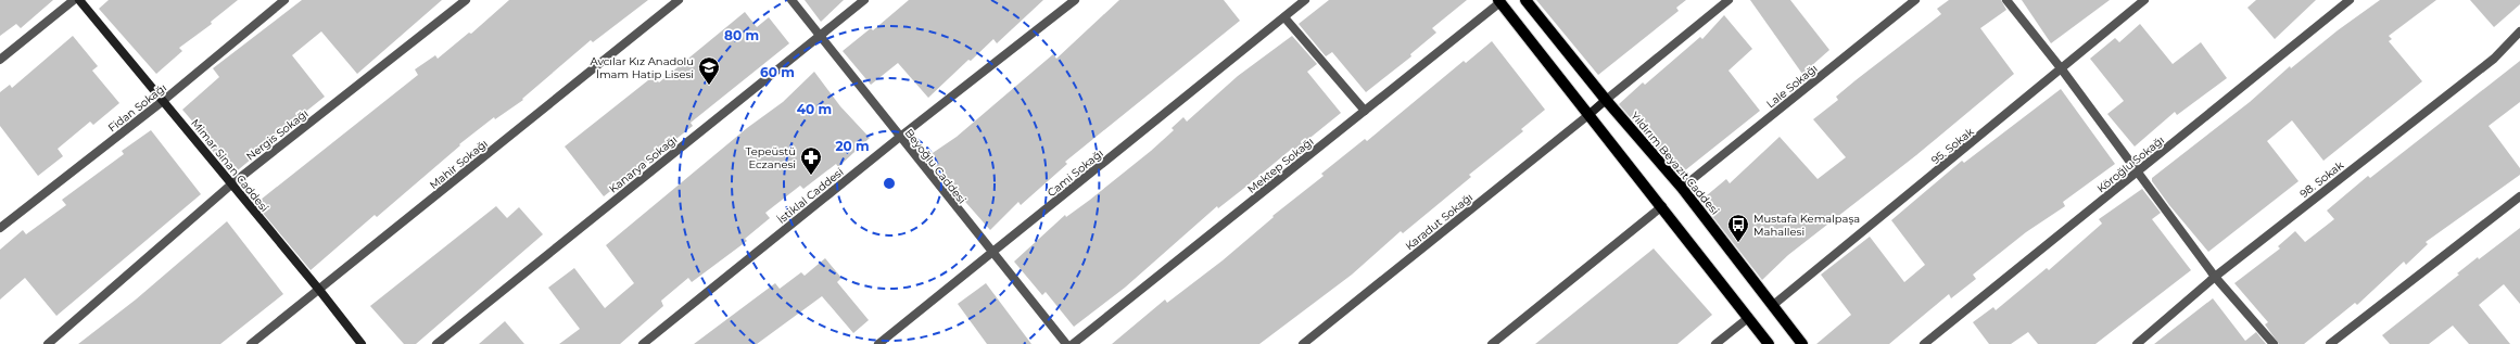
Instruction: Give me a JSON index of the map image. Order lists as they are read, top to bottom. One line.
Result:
{"streets":{"main road":["Yıldırım Beyazıt Caddesi","Mimar Sinan Caddesi"],"street":["Lale Sokağı","Fidan Sokağı","Nergis Sokağı","95. Sokak","Mahir Sokağı","Kanarya Sokağı","Köroğlu Sokağı","Mektep Sokağı","Beyoğlu Caddesi","Cami Sokağı","98. Sokak","İstiklal Caddesi","Karadut Sokağı"]},"crossings":[["Lale Sokağı","Yıldırım Beyazıt Caddesi"],["Fidan Sokağı","Mimar Sinan Caddesi"],["Nergis Sokağı","Mimar Sinan Caddesi"],["95. Sokak","Yıldırım Beyazıt Caddesi"],["Mahir Sokağı","Mimar Sinan Caddesi"],["Kanarya Sokağı","Beyoğlu Caddesi"],["Beyoğlu Caddesi","Cami Sokağı"],["Beyoğlu Caddesi","İstiklal Caddesi"]],"places":{"school or university":["Avcılar Kız Anadolu İmam Hatip Lisesi"],"pharmacy":["Tepeüstü Eczanesi"],"bus stop":["Mustafa Kemalpaşa Mahallesi"]},"rings":["80 m","60 m","40 m","20 m"]}
